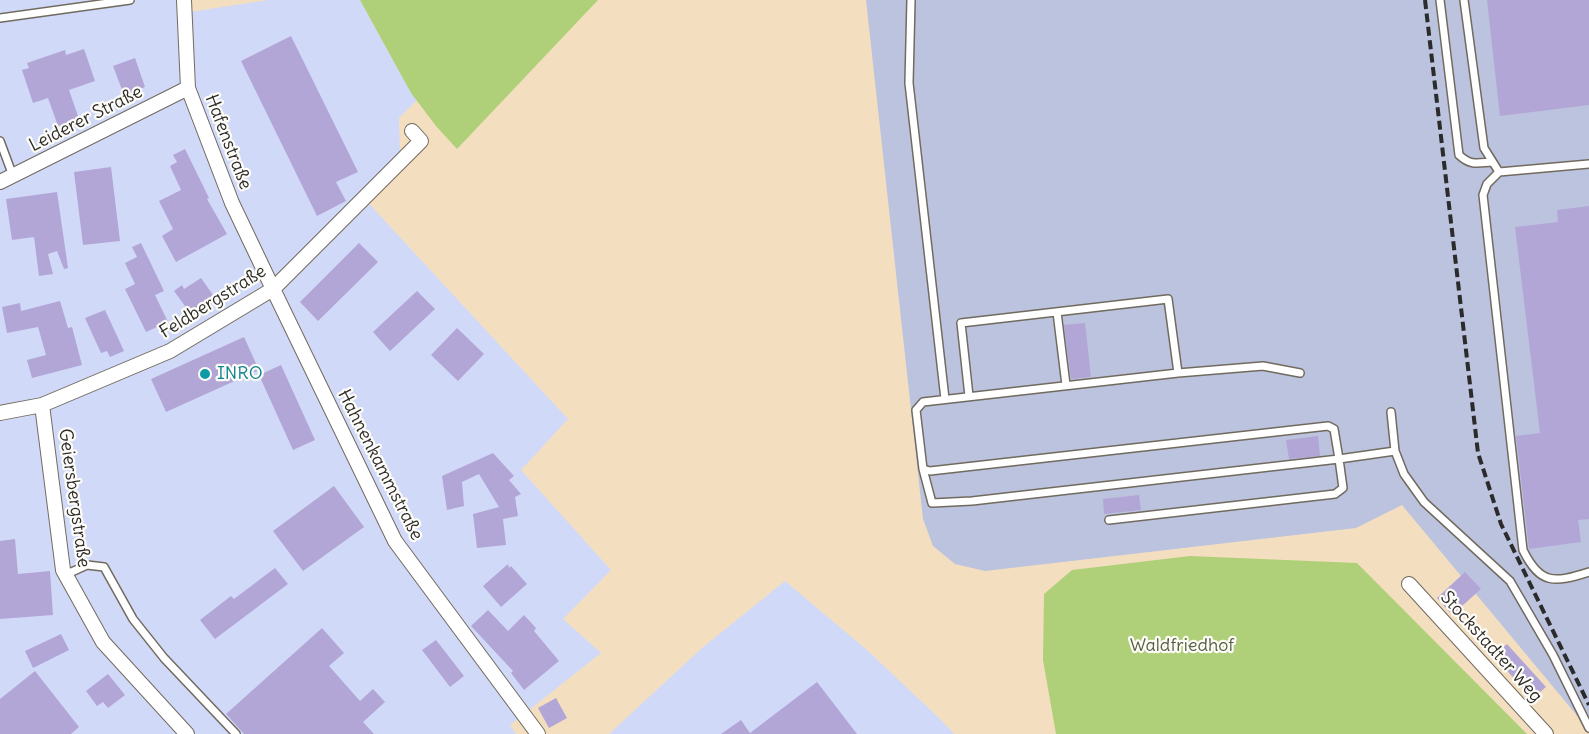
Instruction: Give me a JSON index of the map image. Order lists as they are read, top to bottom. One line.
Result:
{"streets":{"street":["Leiderer Straße","Hafenstraße","Feldbergstraße","Hahnenkammstraße","Geiersbergstraße","Stockstadter Weg"]},"crossings":[["Leiderer Straße","Hafenstraße"],["Hafenstraße","Feldbergstraße"],["Hafenstraße","Hahnenkammstraße"],["Feldbergstraße","Hahnenkammstraße"],["Feldbergstraße","Geiersbergstraße"]],"parks":["Waldfriedhof"],"places":["INRO"]}
